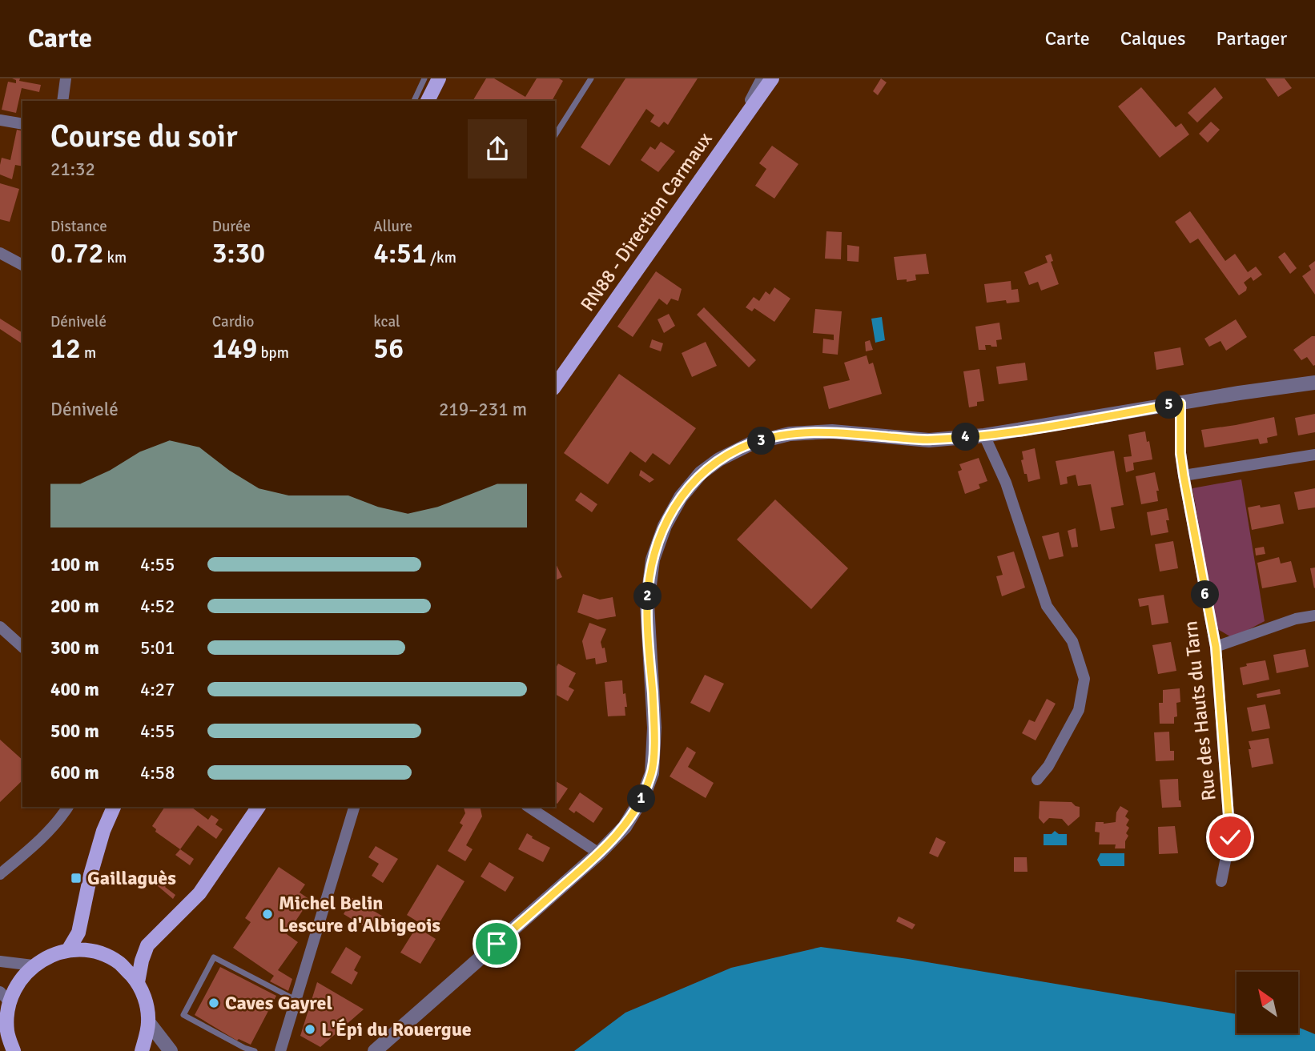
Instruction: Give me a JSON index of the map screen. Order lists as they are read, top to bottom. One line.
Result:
{"streets":{"main road":["RN88 - Direction Carmaux"],"street":["Rue des Hauts du Tarn"]},"places":{"transit":["Gaillaguès"],"other":["Michel Belin Lescure d'Albigeois","Caves Gayrel","L'Épi du Rouergue"]},"north":"top left","page":{"header":"Carte","nav":["Carte","Calques","Partager"],"heading":["Course du soir","21:32"],"stats":[["Distance","0.72 km"],["Durée","3:30"],["Allure","4:51 /km"],["Dénivelé","12 m"],["Cardio","149 bpm"],["kcal","56"]],"chart":["Dénivelé","219–231 m"],"pins":["5","4","3","6","2","1"],"list":[{"name":"100 m","note":"4:55"},{"name":"200 m","note":"4:52"},{"name":"300 m","note":"5:01"},{"name":"400 m","note":"4:27"},{"name":"500 m","note":"4:55"},{"name":"600 m","note":"4:58"}]}}
